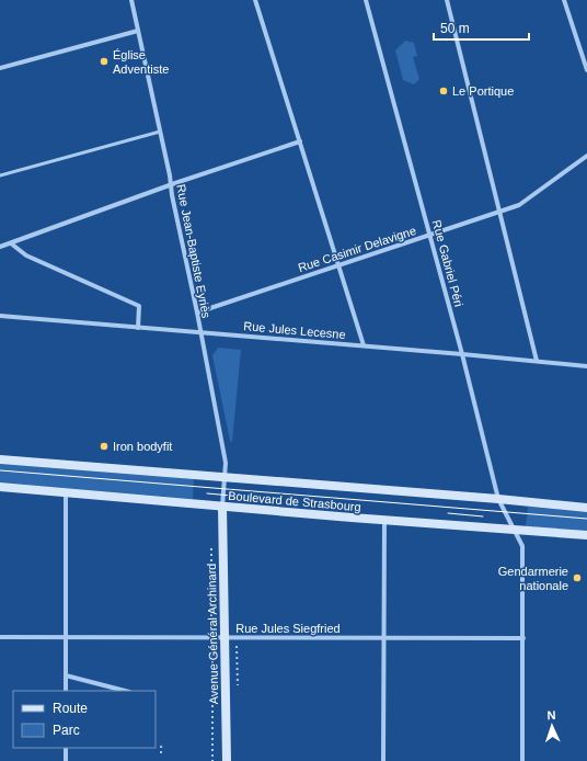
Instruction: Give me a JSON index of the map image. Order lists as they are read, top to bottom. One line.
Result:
{"streets":{"street":["Rue Casimir Delavigne","Rue Jean-Baptiste Eyriès","Rue Gabriel Péri","Rue Jules Lecesne","Boulevard de Strasbourg","Rue Jules Siegfried","Avenue Général Archinard"]},"crossings":[["Rue Casimir Delavigne","Rue Jean-Baptiste Eyriès"],["Rue Casimir Delavigne","Rue Gabriel Péri"],["Rue Jean-Baptiste Eyriès","Rue Jules Lecesne"],["Rue Jean-Baptiste Eyriès","Boulevard de Strasbourg"],["Rue Jean-Baptiste Eyriès","Avenue Général Archinard"],["Rue Gabriel Péri","Rue Jules Lecesne"],["Rue Gabriel Péri","Boulevard de Strasbourg"],["Rue Gabriel Péri","Rue Jules Siegfried"],["Boulevard de Strasbourg","Avenue Général Archinard"],["Rue Jules Siegfried","Avenue Général Archinard"]],"places":["Église Adventiste","Le Portique","Iron bodyfit","Gendarmerie nationale"],"legend":["Route","Parc"],"scale_bar":"50 m","north":"top"}
